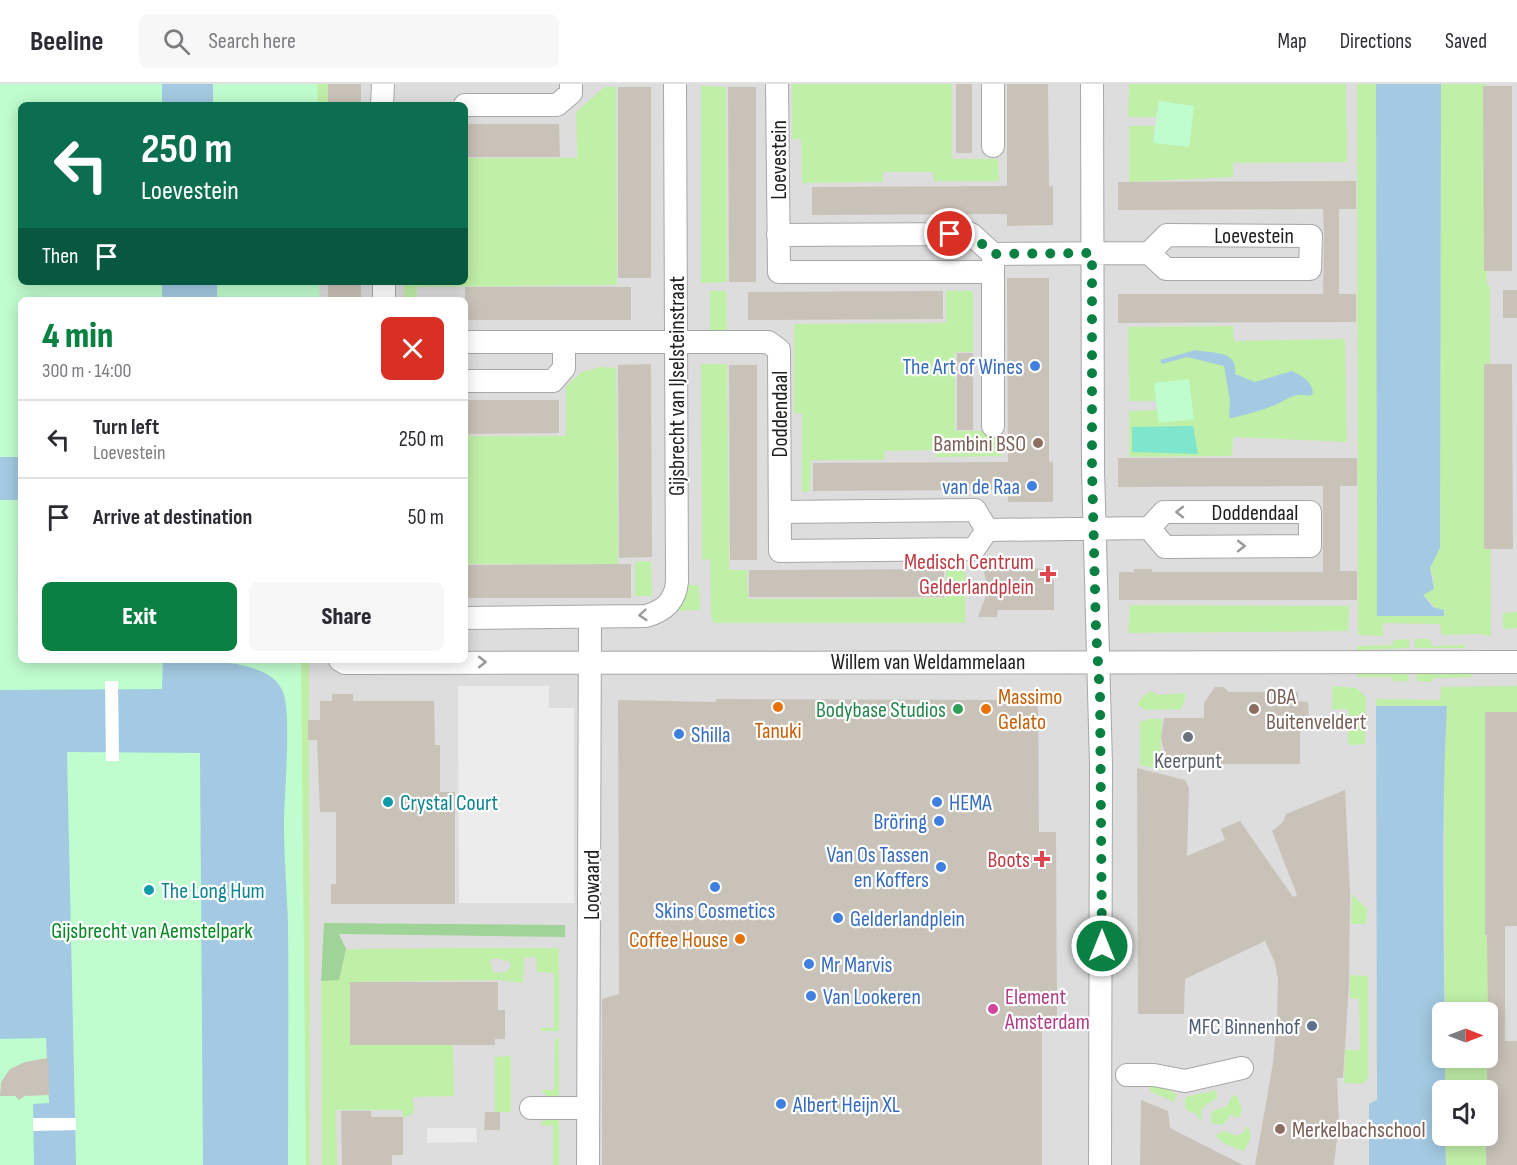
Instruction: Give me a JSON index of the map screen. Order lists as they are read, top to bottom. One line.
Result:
{"streets":{"street":["Loevestein","Gijsbrecht van IJselsteinstraat","Doddendaal","Willem van Weldammelaan","Loowaard"]},"crossings":[["Gijsbrecht van IJselsteinstraat","Doddendaal"],["Gijsbrecht van IJselsteinstraat","Loowaard"],["Willem van Weldammelaan","Loowaard"]],"one_way":["Gijsbrecht van IJselsteinstraat"],"parks":["Gijsbrecht van Aemstelpark"],"places":{"other":["The Art of Wines","Bambini BSO","van de Raa","Tanuki","Bodybase Studios","Massimo Gelato","OBA Buitenveldert","Shilla","Keerpunt","Crystal Court","HEMA","Bröring","Van Os Tassen en Koffers","Skins Cosmetics","The Long Hum","Gelderlandplein","Coffee House","Mr Marvis","Van Lookeren","Element Amsterdam","MFC Binnenhof","Albert Heijn XL","Merkelbachschool"],"health":["Medisch Centrum Gelderlandplein","Boots"]},"north":"right","page":{"header":"Beeline","search":"Search here","nav":["Map","Directions","Saved"],"turn":["250 m","Loevestein"],"then":"Then","heading":["4 min","300 m · 14:00"],"list":[{"name":"Turn left","note":"Loevestein","value":"250 m"},{"name":"Arrive at destination","value":"50 m"}],"buttons":["Exit","Share"]}}
